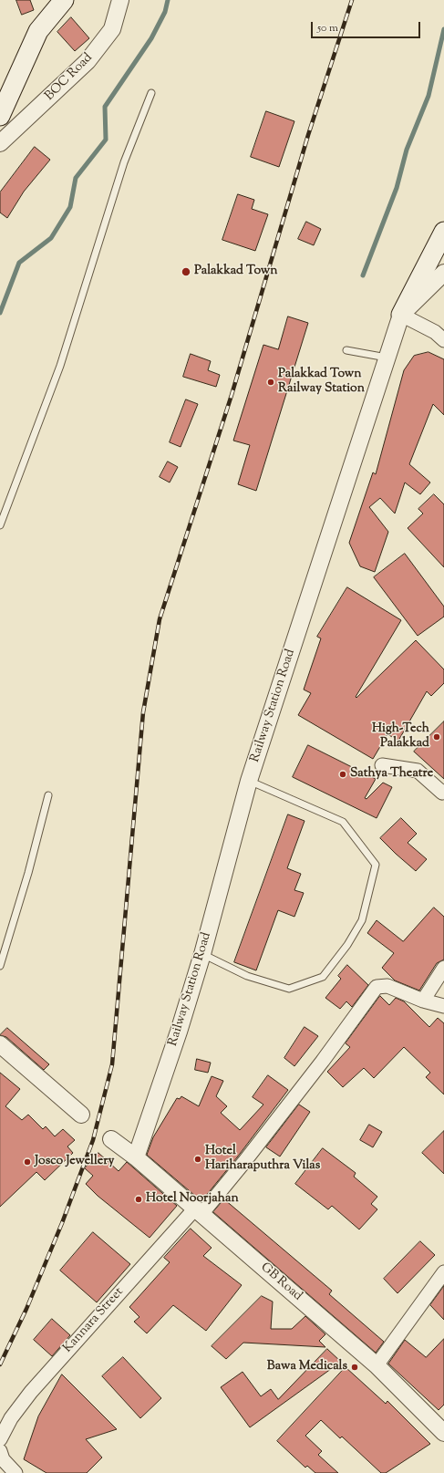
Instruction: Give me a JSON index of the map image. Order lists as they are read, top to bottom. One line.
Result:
{"streets":{"street":["BOC Road","Railway Station Road","GB Road","Kannara Street"]},"crossings":[["Railway Station Road","GB Road"],["GB Road","Kannara Street"]],"places":["Palakkad Town","Palakkad Town Railway Station","High-Tech Palakkad","Sathya Theatre","Hotel Hariharaputhra Vilas","Josco Jewellery","Hotel Noorjahan","Bawa Medicals"],"scale_bar":"50 m"}
